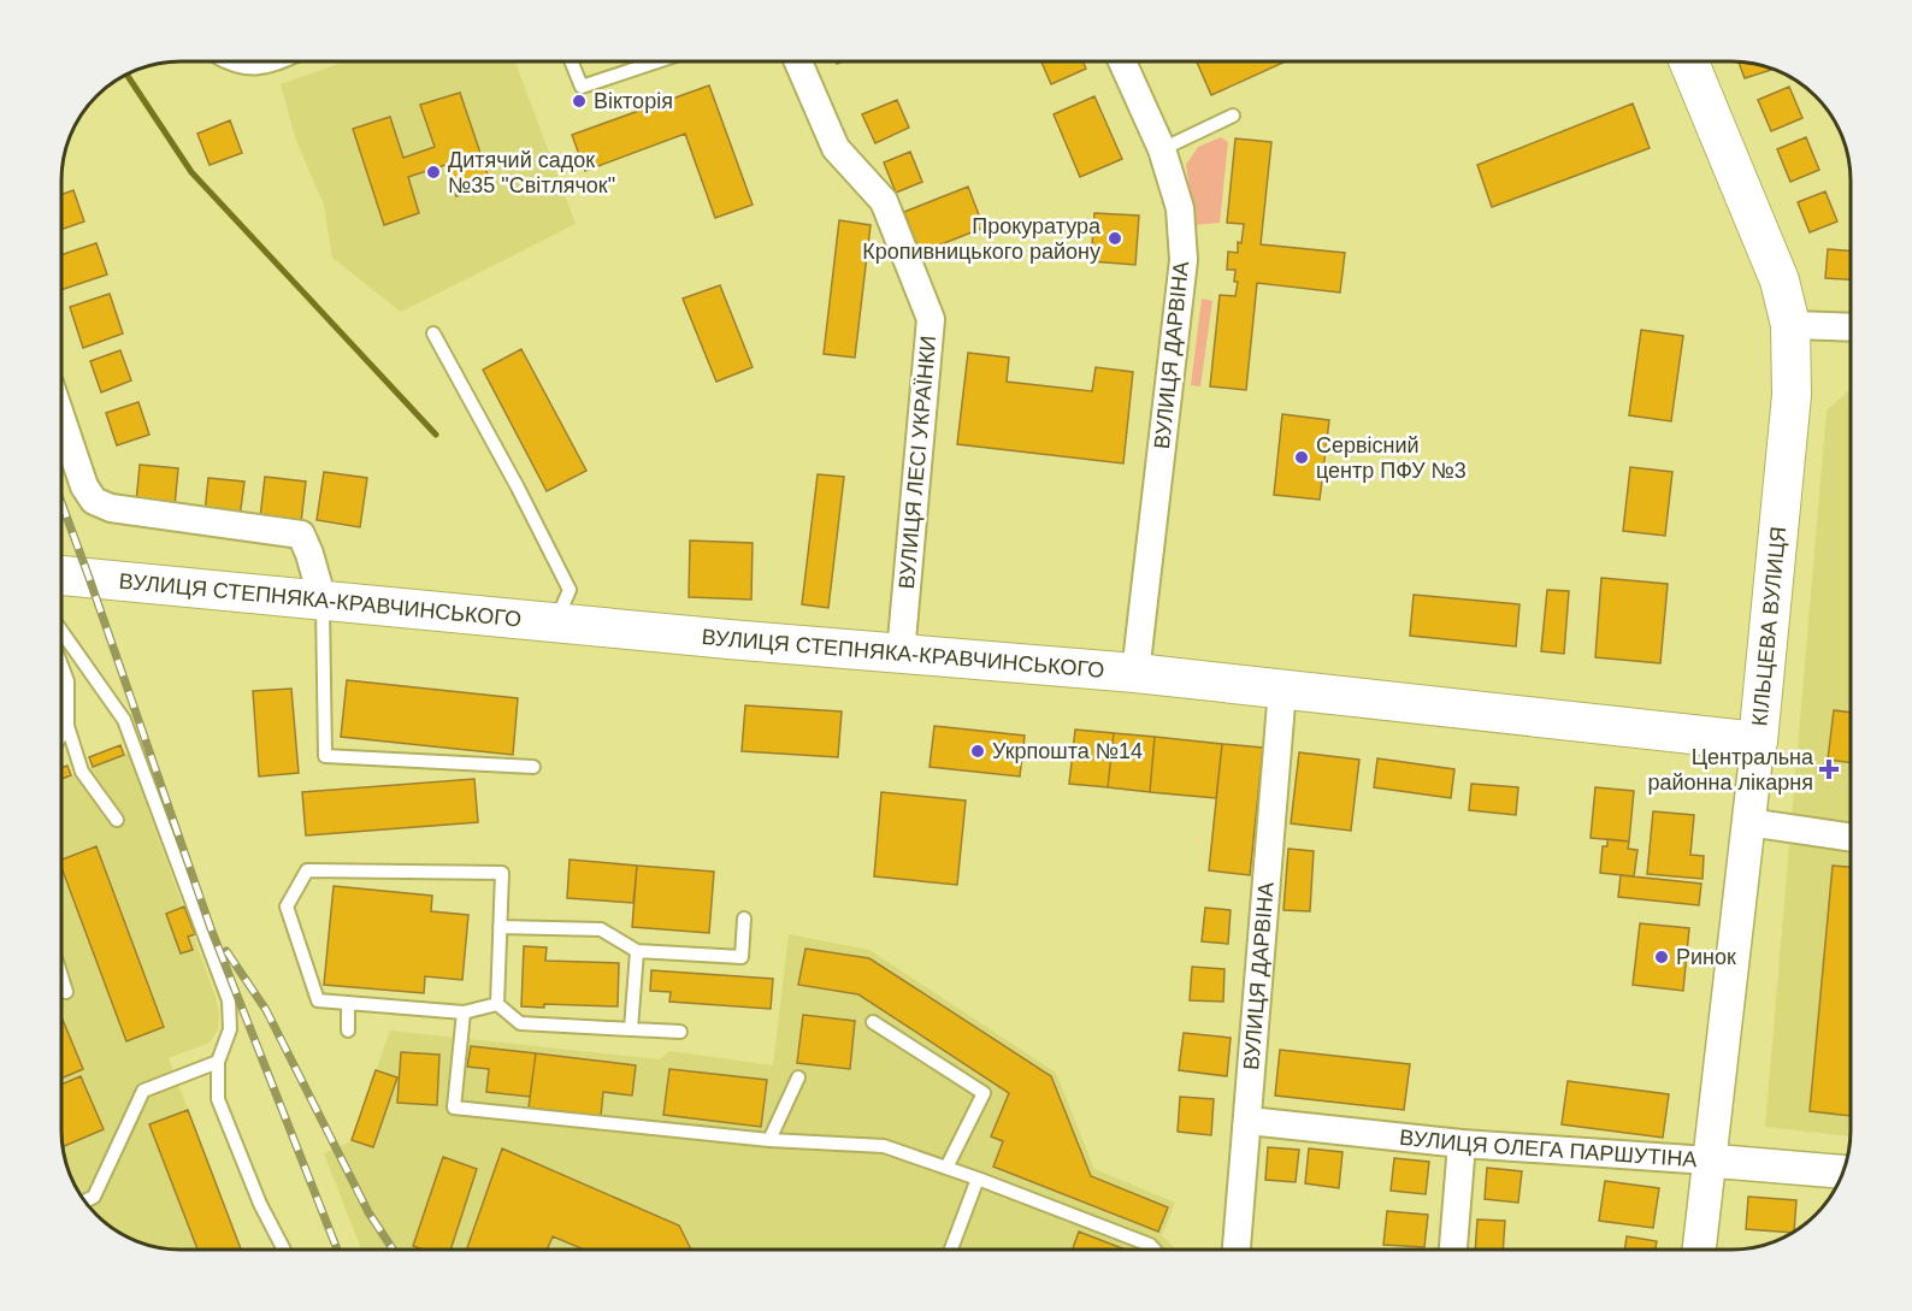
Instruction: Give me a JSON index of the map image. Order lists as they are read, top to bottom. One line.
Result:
{"streets":{"main road":["ВУЛИЦЯ СТЕПНЯКА-КРАВЧИНСЬКОГО","КІЛЬЦЕВА ВУЛИЦЯ"],"street":["ВУЛИЦЯ ДАРВІНА","ВУЛИЦЯ ЛЕСІ УКРАЇНКИ","ВУЛИЦЯ ОЛЕГА ПАРШУТІНА"]},"crossings":[["ВУЛИЦЯ ДАРВІНА","ВУЛИЦЯ СТЕПНЯКА-КРАВЧИНСЬКОГО"],["ВУЛИЦЯ ДАРВІНА","ВУЛИЦЯ ОЛЕГА ПАРШУТІНА"],["ВУЛИЦЯ ЛЕСІ УКРАЇНКИ","ВУЛИЦЯ СТЕПНЯКА-КРАВЧИНСЬКОГО"],["ВУЛИЦЯ СТЕПНЯКА-КРАВЧИНСЬКОГО","КІЛЬЦЕВА ВУЛИЦЯ"],["КІЛЬЦЕВА ВУЛИЦЯ","ВУЛИЦЯ ОЛЕГА ПАРШУТІНА"]],"places":{"other":["Вікторія","Дитячий садок №35 \"Світлячок\"","Прокуратура Кропивницького району","Сервісний центр ПФУ №3","Укрпошта №14","Ринок"],"health":["Центральна районна лікарня"]}}
